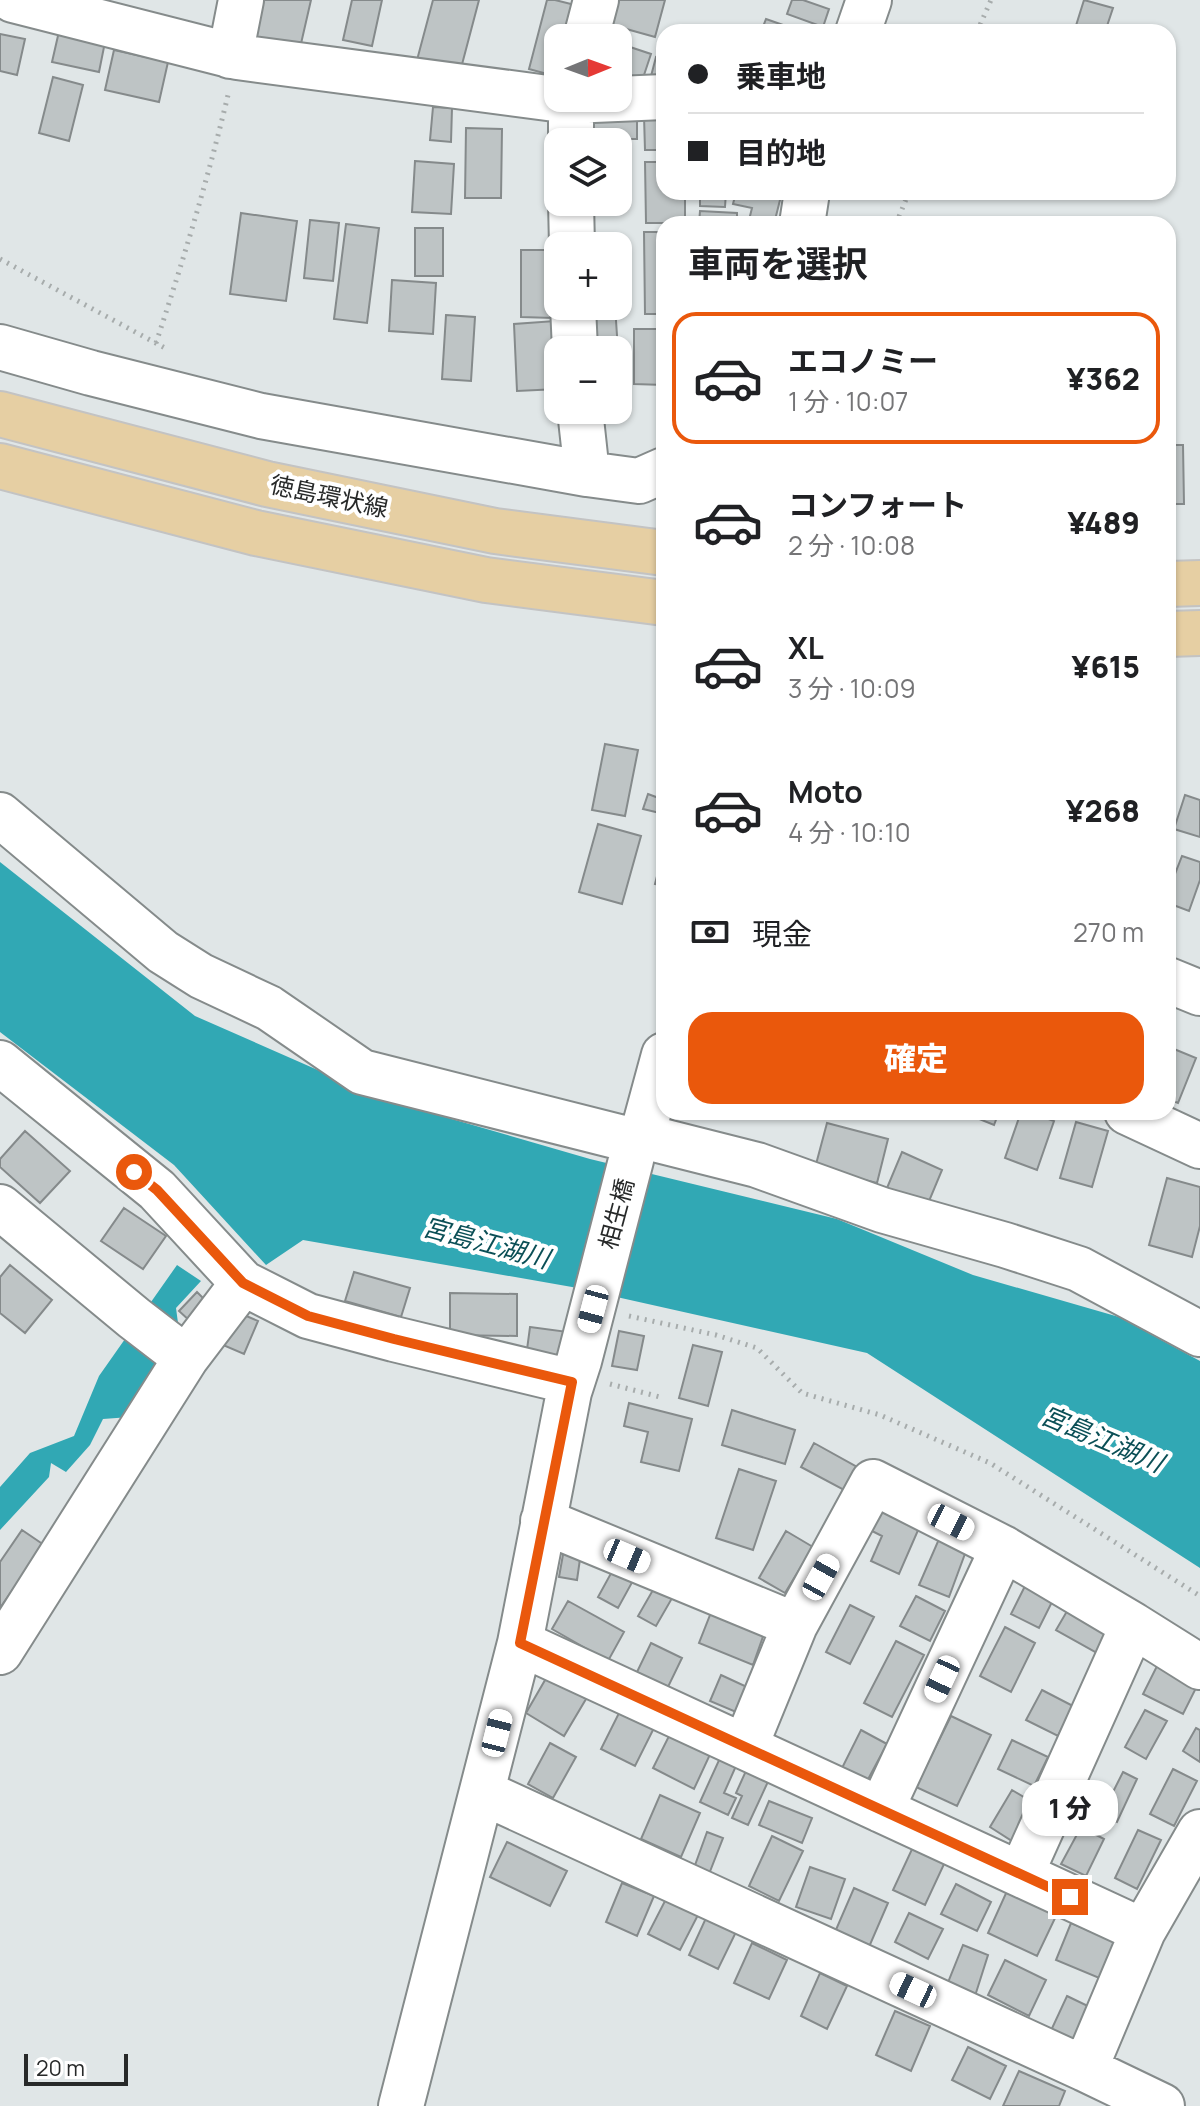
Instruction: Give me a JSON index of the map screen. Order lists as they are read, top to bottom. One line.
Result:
{"streets":{"main road":["徳島環状線"],"street":["相生橋"]},"water":["宮島江湖川"],"scale_bar":"20 m","north":"right","page":{"map_buttons":["+","−"],"banner":["乗車地","目的地"],"heading":"車両を選択","list":[{"name":"エコノミー","note":"1 分 · 10:07","value":"¥362"},{"name":"コンフォート","note":"2 分 · 10:08","value":"¥489"},{"name":"XL","note":"3 分 · 10:09","value":"¥615"},{"name":"Moto","note":"4 分 · 10:10","value":"¥268"}],"pay":["現金","270 m"],"buttons":"確定","bubble":"1 分","scale":"20 m"}}
